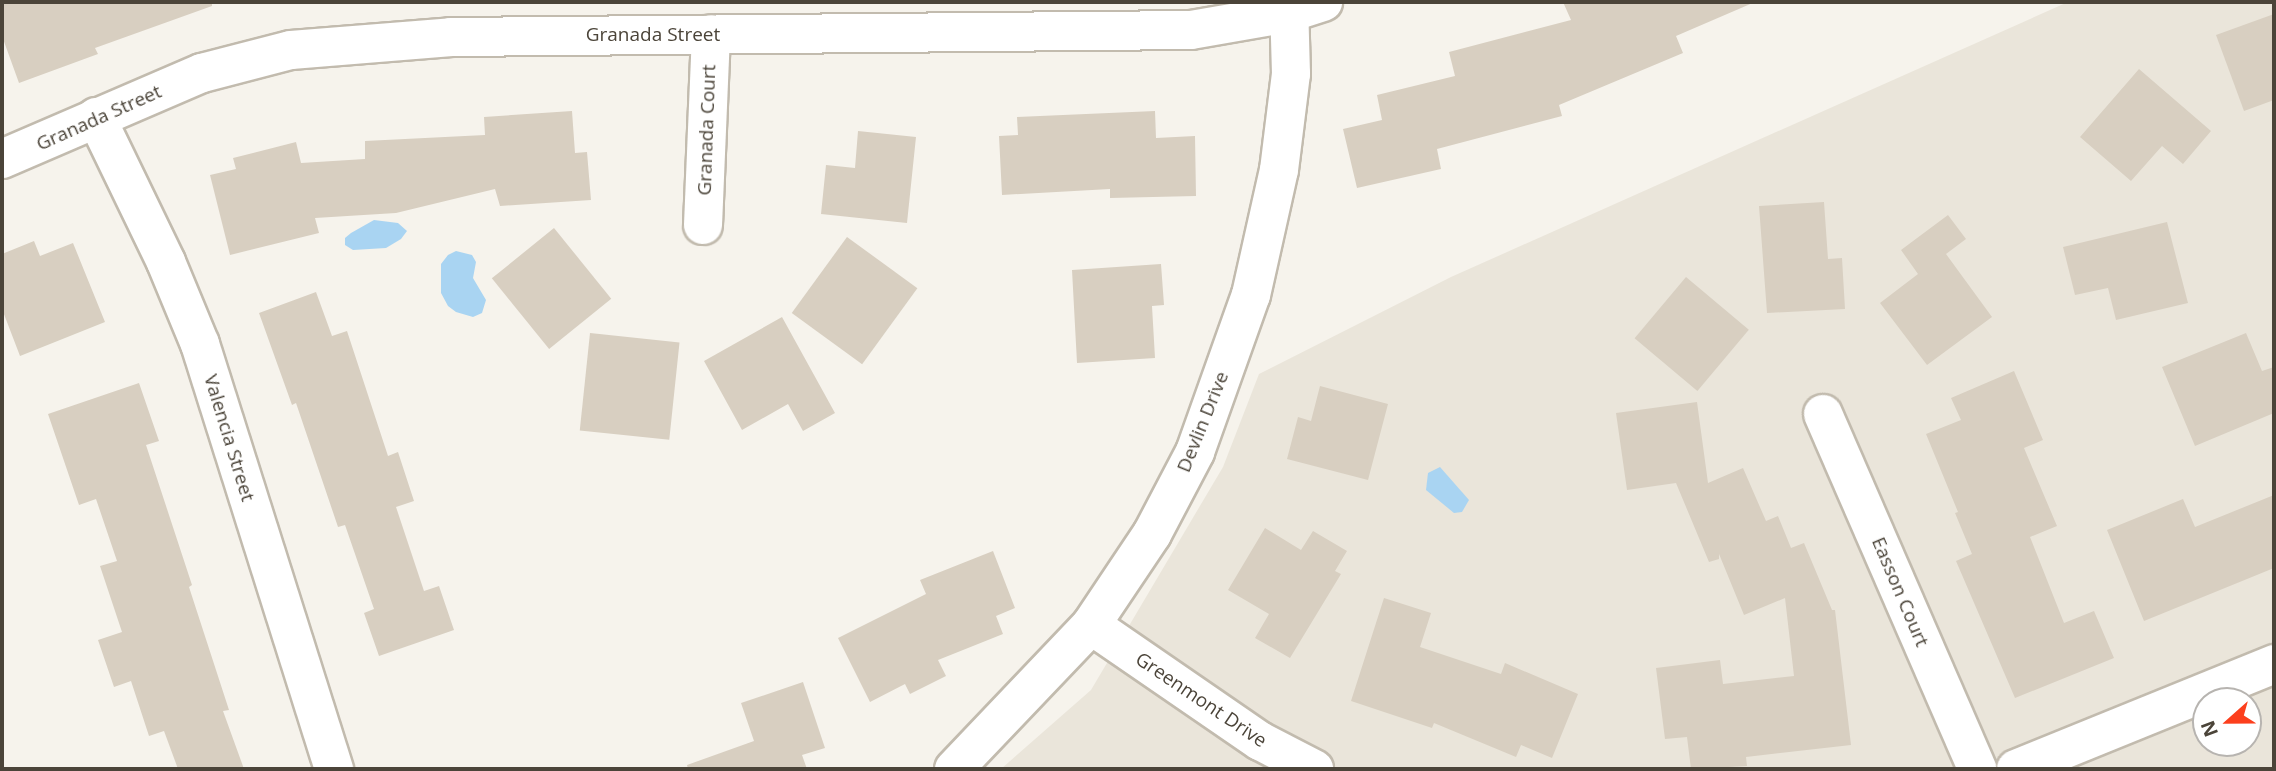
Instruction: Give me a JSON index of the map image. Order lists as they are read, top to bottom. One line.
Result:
{"streets":{"street":["Granada Street","Granada Court","Devlin Drive","Valencia Street","Easson Court","Greenmont Drive"]},"crossings":[["Granada Street","Granada Court"],["Granada Street","Devlin Drive"],["Granada Street","Valencia Street"],["Devlin Drive","Greenmont Drive"]],"north":"left"}
